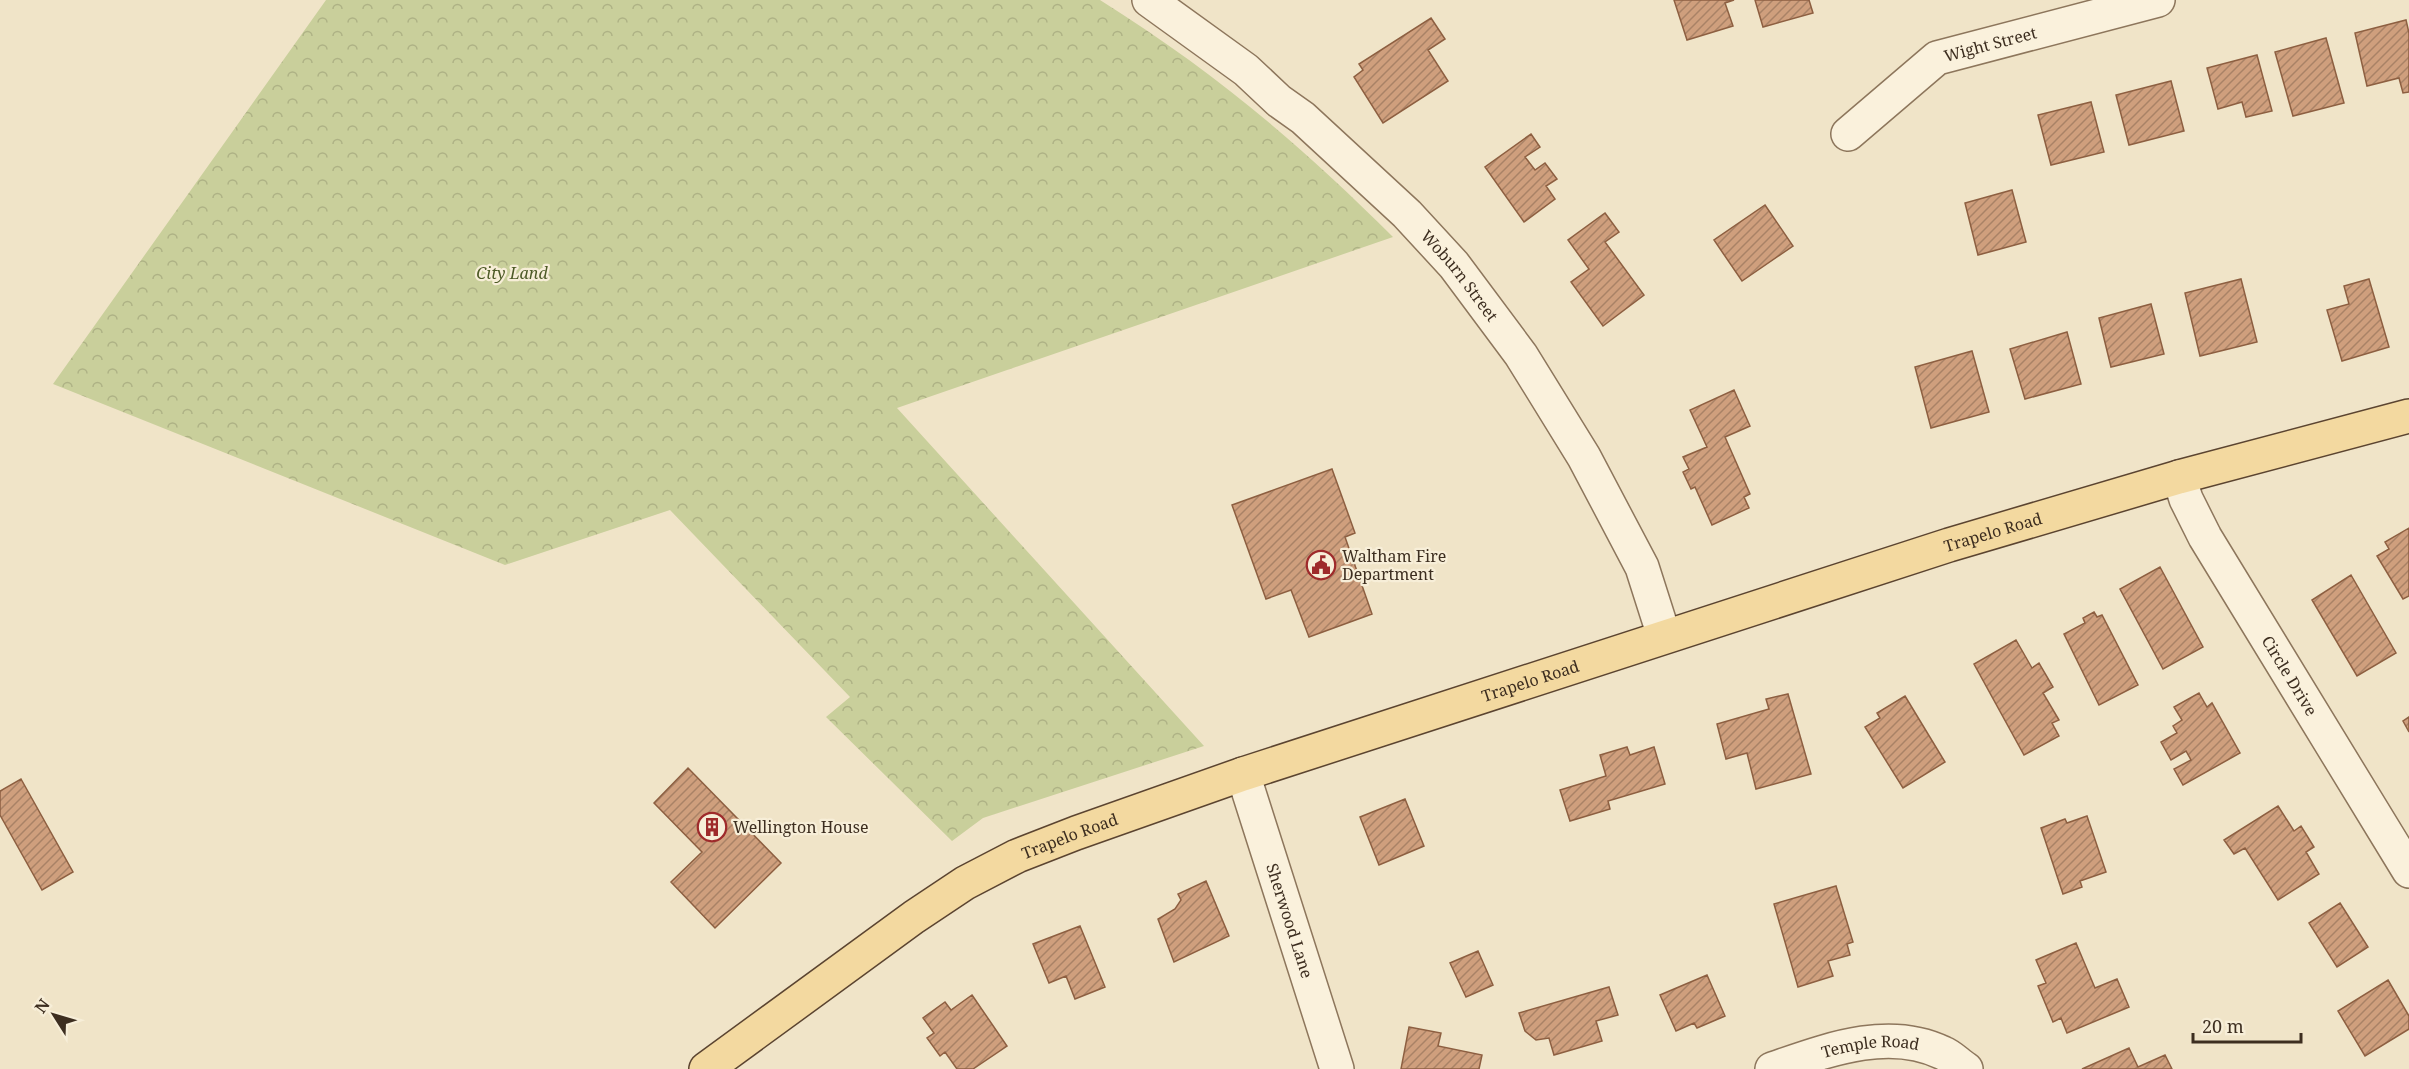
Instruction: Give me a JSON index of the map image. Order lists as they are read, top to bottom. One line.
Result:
{"streets":{"main road":["Trapelo Road"],"street":["Wight Street","Woburn Street","Circle Drive","Sherwood Lane","Temple Road"]},"crossings":[["Woburn Street","Trapelo Road"],["Trapelo Road","Circle Drive"],["Trapelo Road","Sherwood Lane"]],"parks":["City Land"],"places":{"public building":["Waltham Fire Department"],"building":["Wellington House"]},"scale_bar":"20 m","north":"top left"}
